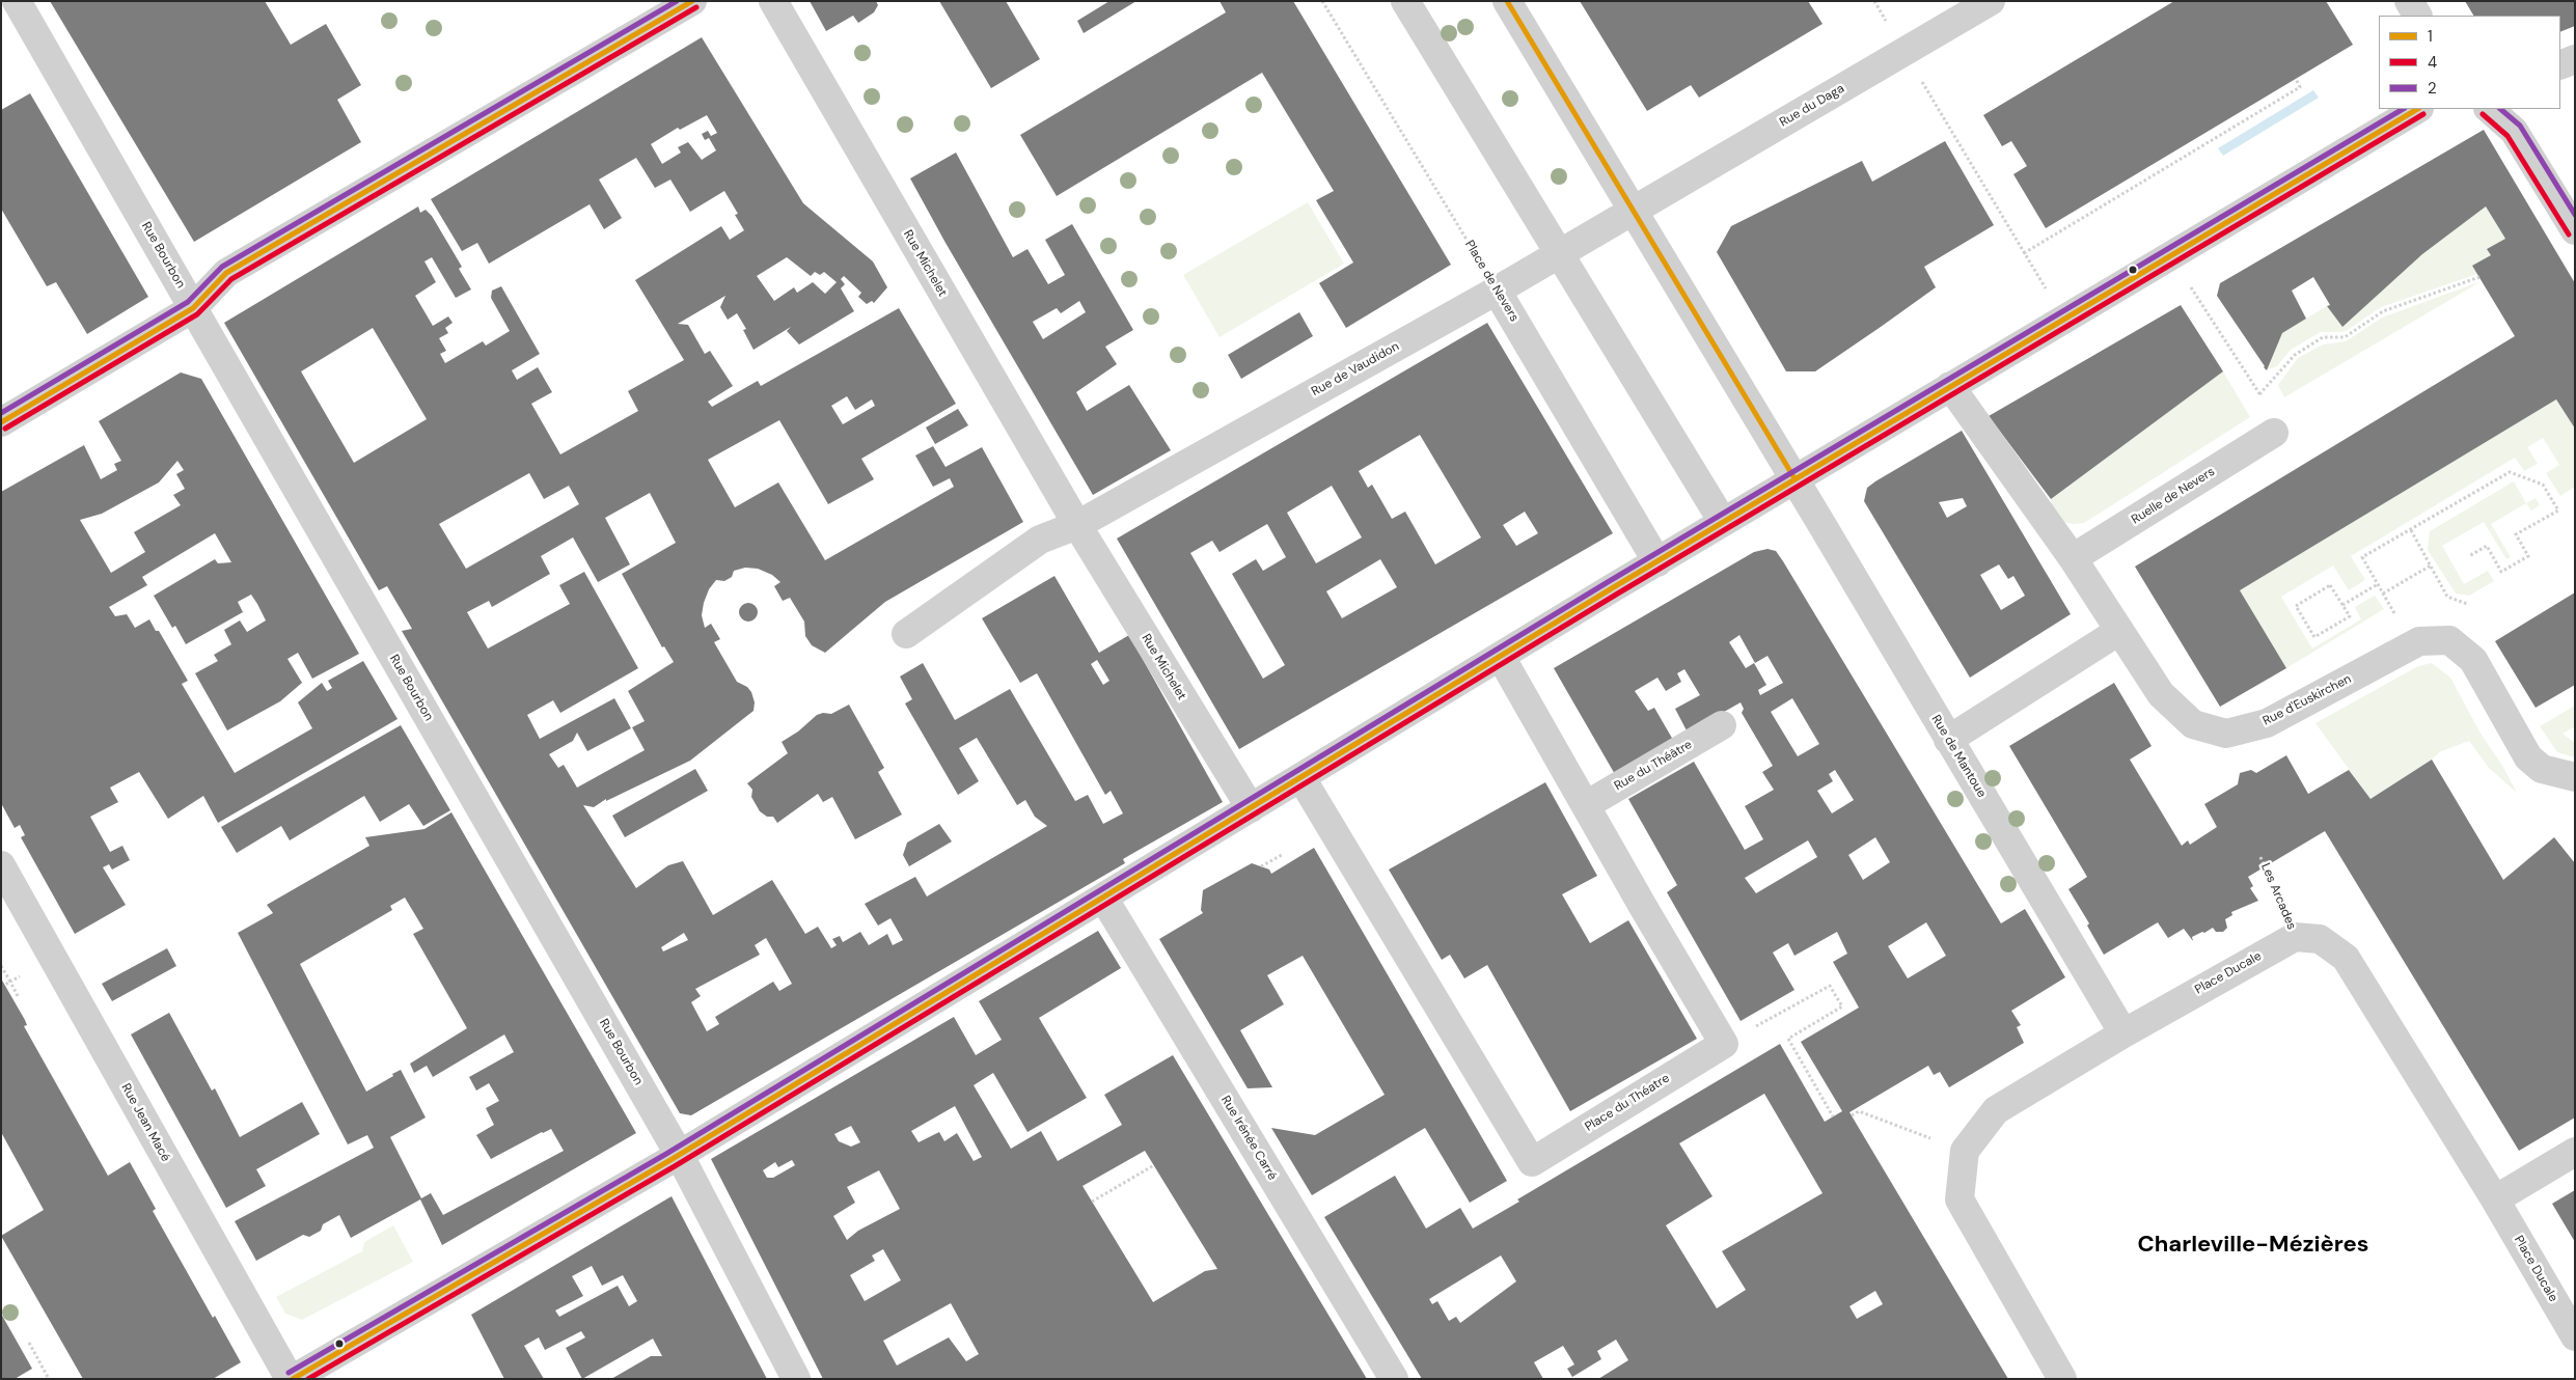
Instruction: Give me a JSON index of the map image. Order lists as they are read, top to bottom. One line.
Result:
{"streets":{"street":["Rue du Daga","Rue Bourbon","Rue Michelet","Place de Nevers","Rue de Vaudidon","Ruelle de Nevers","Rue d'Euskirchen","Rue de Mantoue","Rue du Théâtre","Place Ducale","Place du Théatre","Rue Jean Macé","Rue Irénée Carré"],"path":["Les Arcades"]},"crossings":[["Rue du Daga","Rue de Vaudidon"],["Rue du Daga","Rue de Mantoue"],["Rue Michelet","Rue de Vaudidon"],["Place de Nevers","Rue de Vaudidon"],["Rue de Vaudidon","Rue de Mantoue"],["Rue de Mantoue","Place Ducale"],["Rue du Théâtre","Place du Théatre"],["Les Arcades","Place Ducale"]],"districts":["Charleville-Mézières"],"lines":["transit line 1","transit line 2","transit line 4"],"legend":["1","4","2"]}
